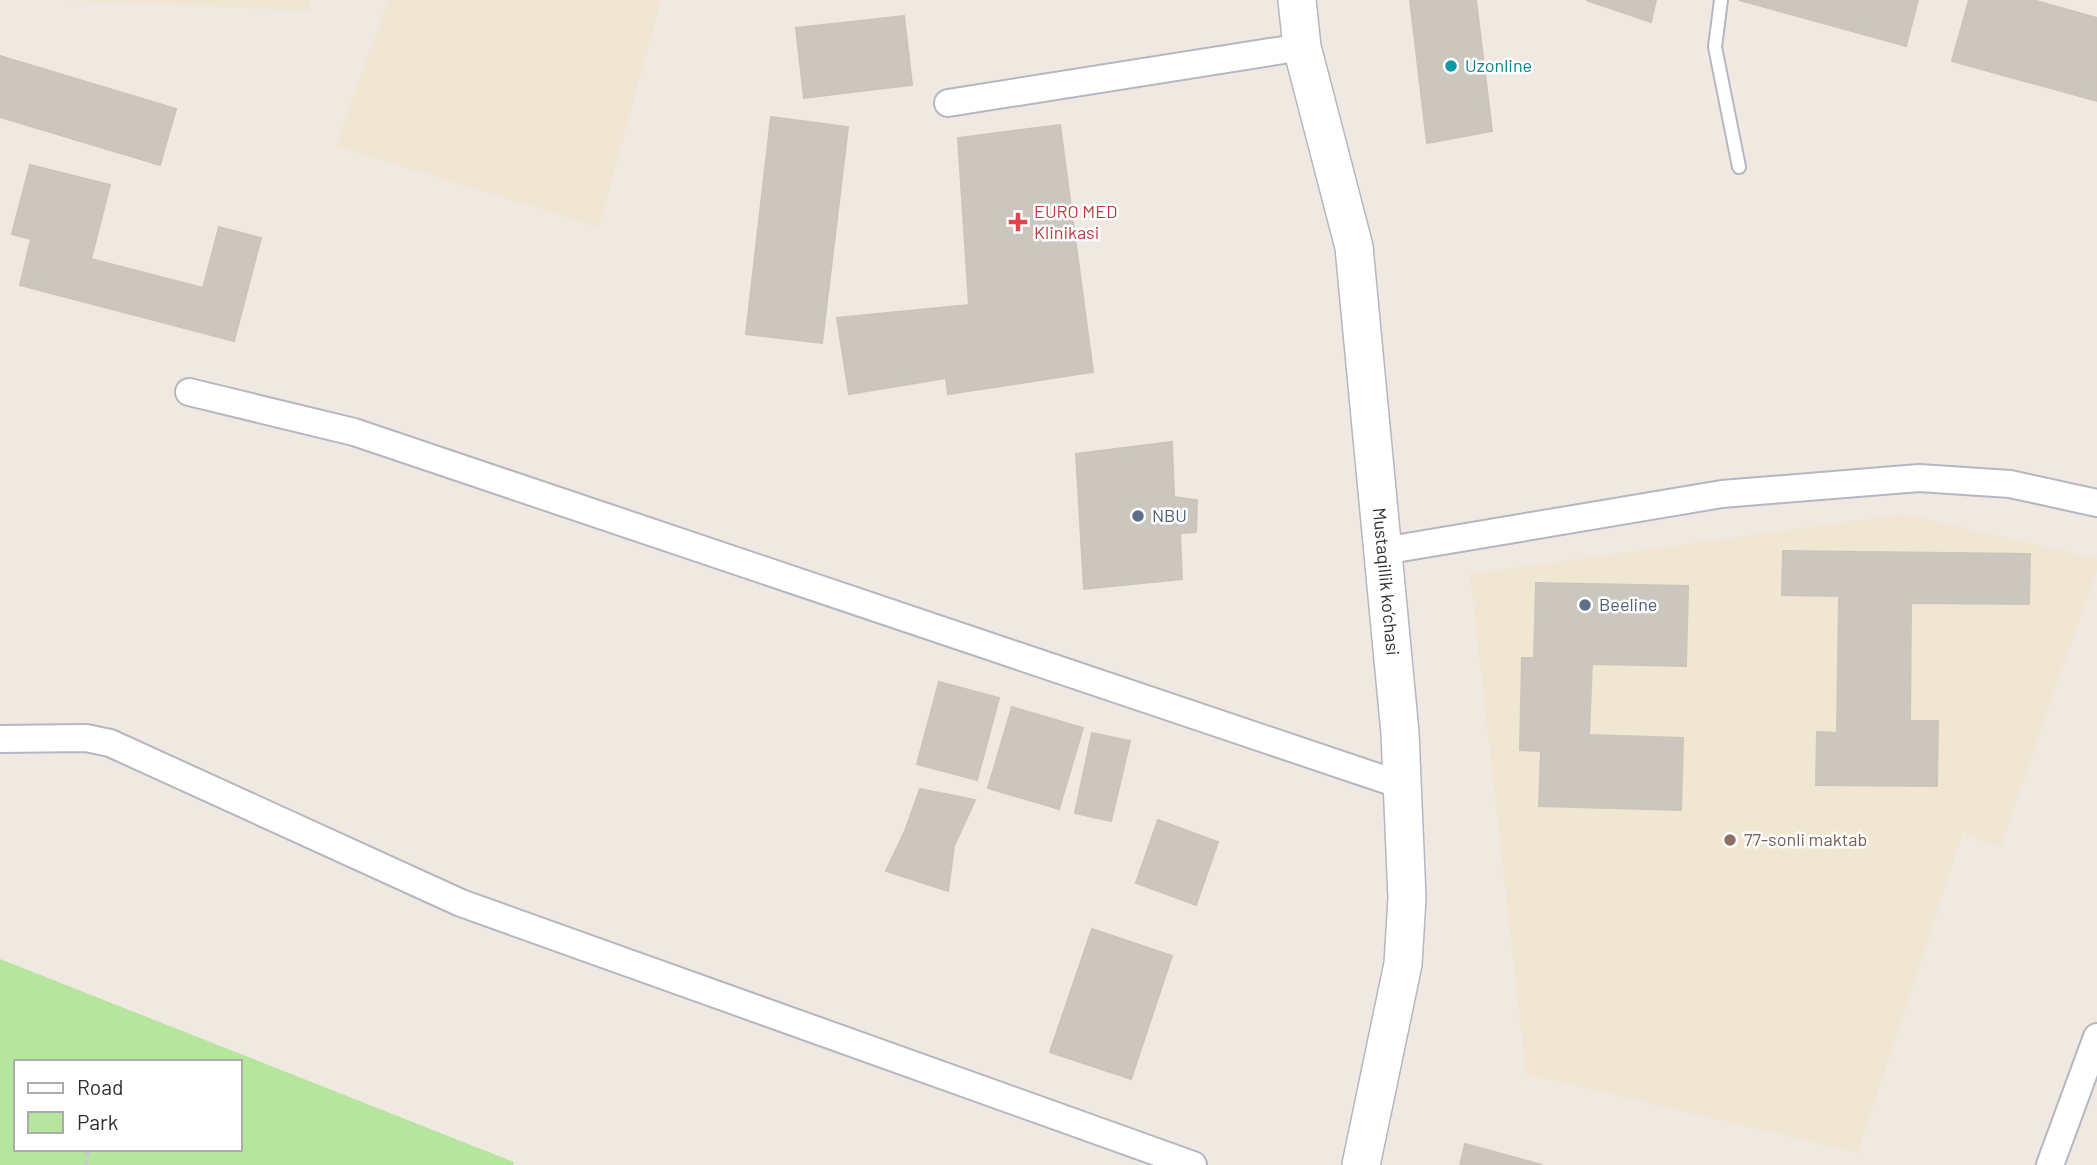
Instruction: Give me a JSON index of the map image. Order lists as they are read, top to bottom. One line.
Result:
{"streets":{"street":["Mustaqillik ko‘chasi"]},"places":{"other":["Uzonline","NBU","Beeline","77-sonli maktab"],"health":["EURO MED Klinikasi"]},"legend":["Road","Park"]}
